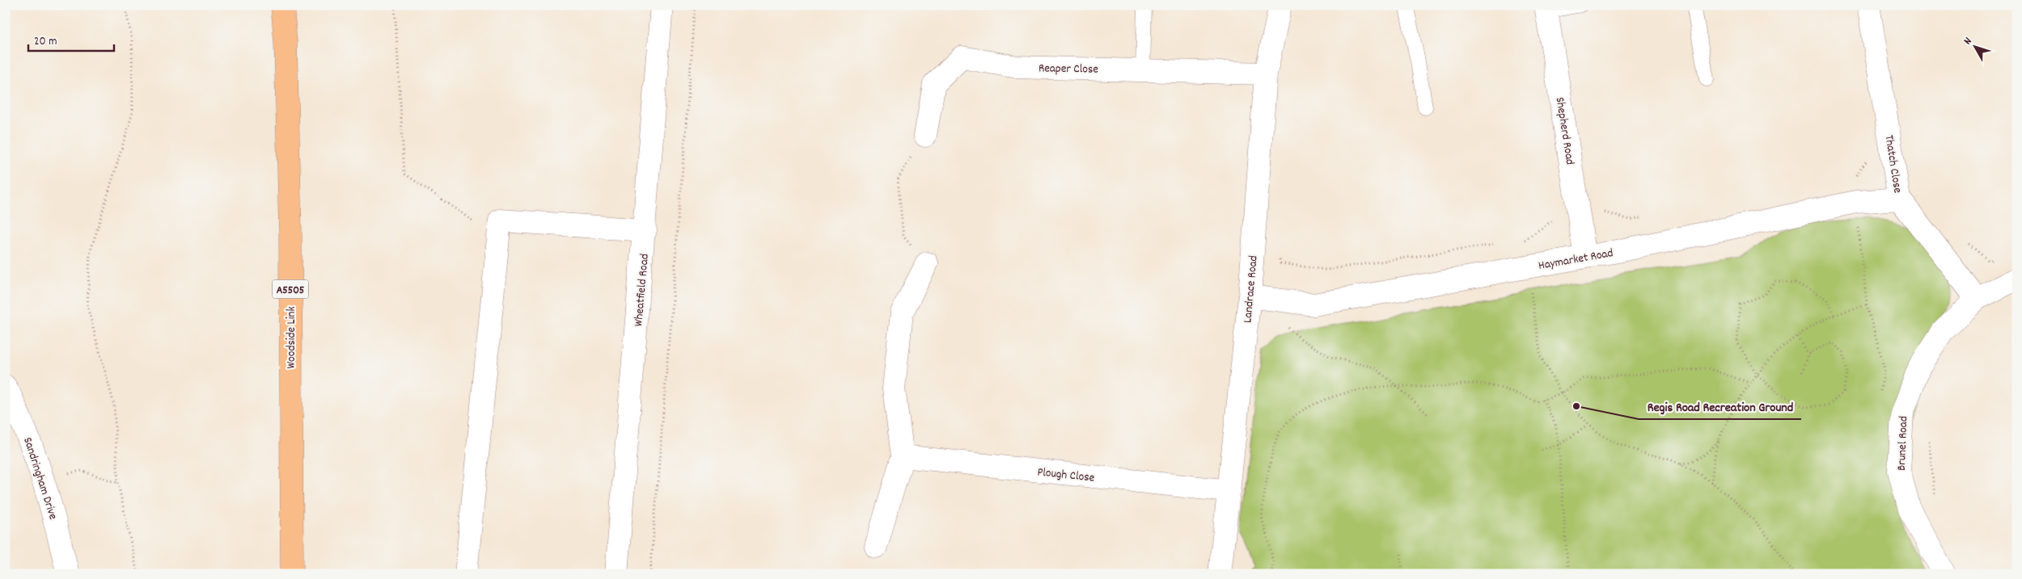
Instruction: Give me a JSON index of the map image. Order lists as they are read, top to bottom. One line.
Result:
{"streets":{"main road":["A5505","Woodside Link"],"street":["Reaper Close","Shepherd Road","Thatch Close","Haymarket Road","Landrace Road","Wheatfield Road","Brunel Road","Plough Close","Sandringham Drive"]},"crossings":[["Reaper Close","Landrace Road"],["Shepherd Road","Haymarket Road"],["Thatch Close","Haymarket Road"],["Thatch Close","Brunel Road"],["Haymarket Road","Landrace Road"],["Landrace Road","Plough Close"]],"places":["Regis Road Recreation Ground"],"scale_bar":"20 m","north":"top left"}
